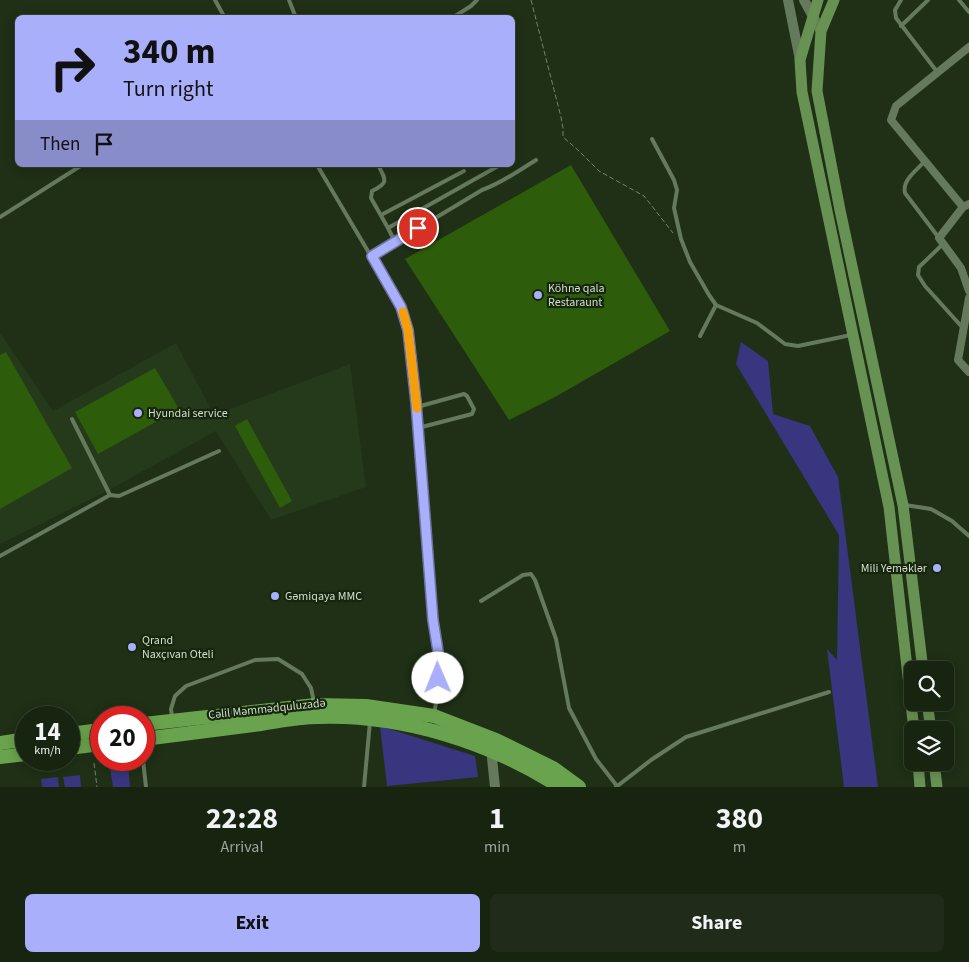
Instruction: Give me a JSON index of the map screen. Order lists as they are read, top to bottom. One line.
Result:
{"streets":{"highway":["Cəlil Məmmədquluzadə"]},"places":["Köhnə qala Restaraunt","Hyundai service","Mili Yeməklər","Gəmiqaya MMC","Qrand Naxçıvan Oteli"],"page":{"turn":["340 m","Turn right"],"then":"Then","speed":"14 km/h","limit":"20","eta":["22:28","Arrival","1","min","380","m"],"buttons":["Exit","Share"]}}
